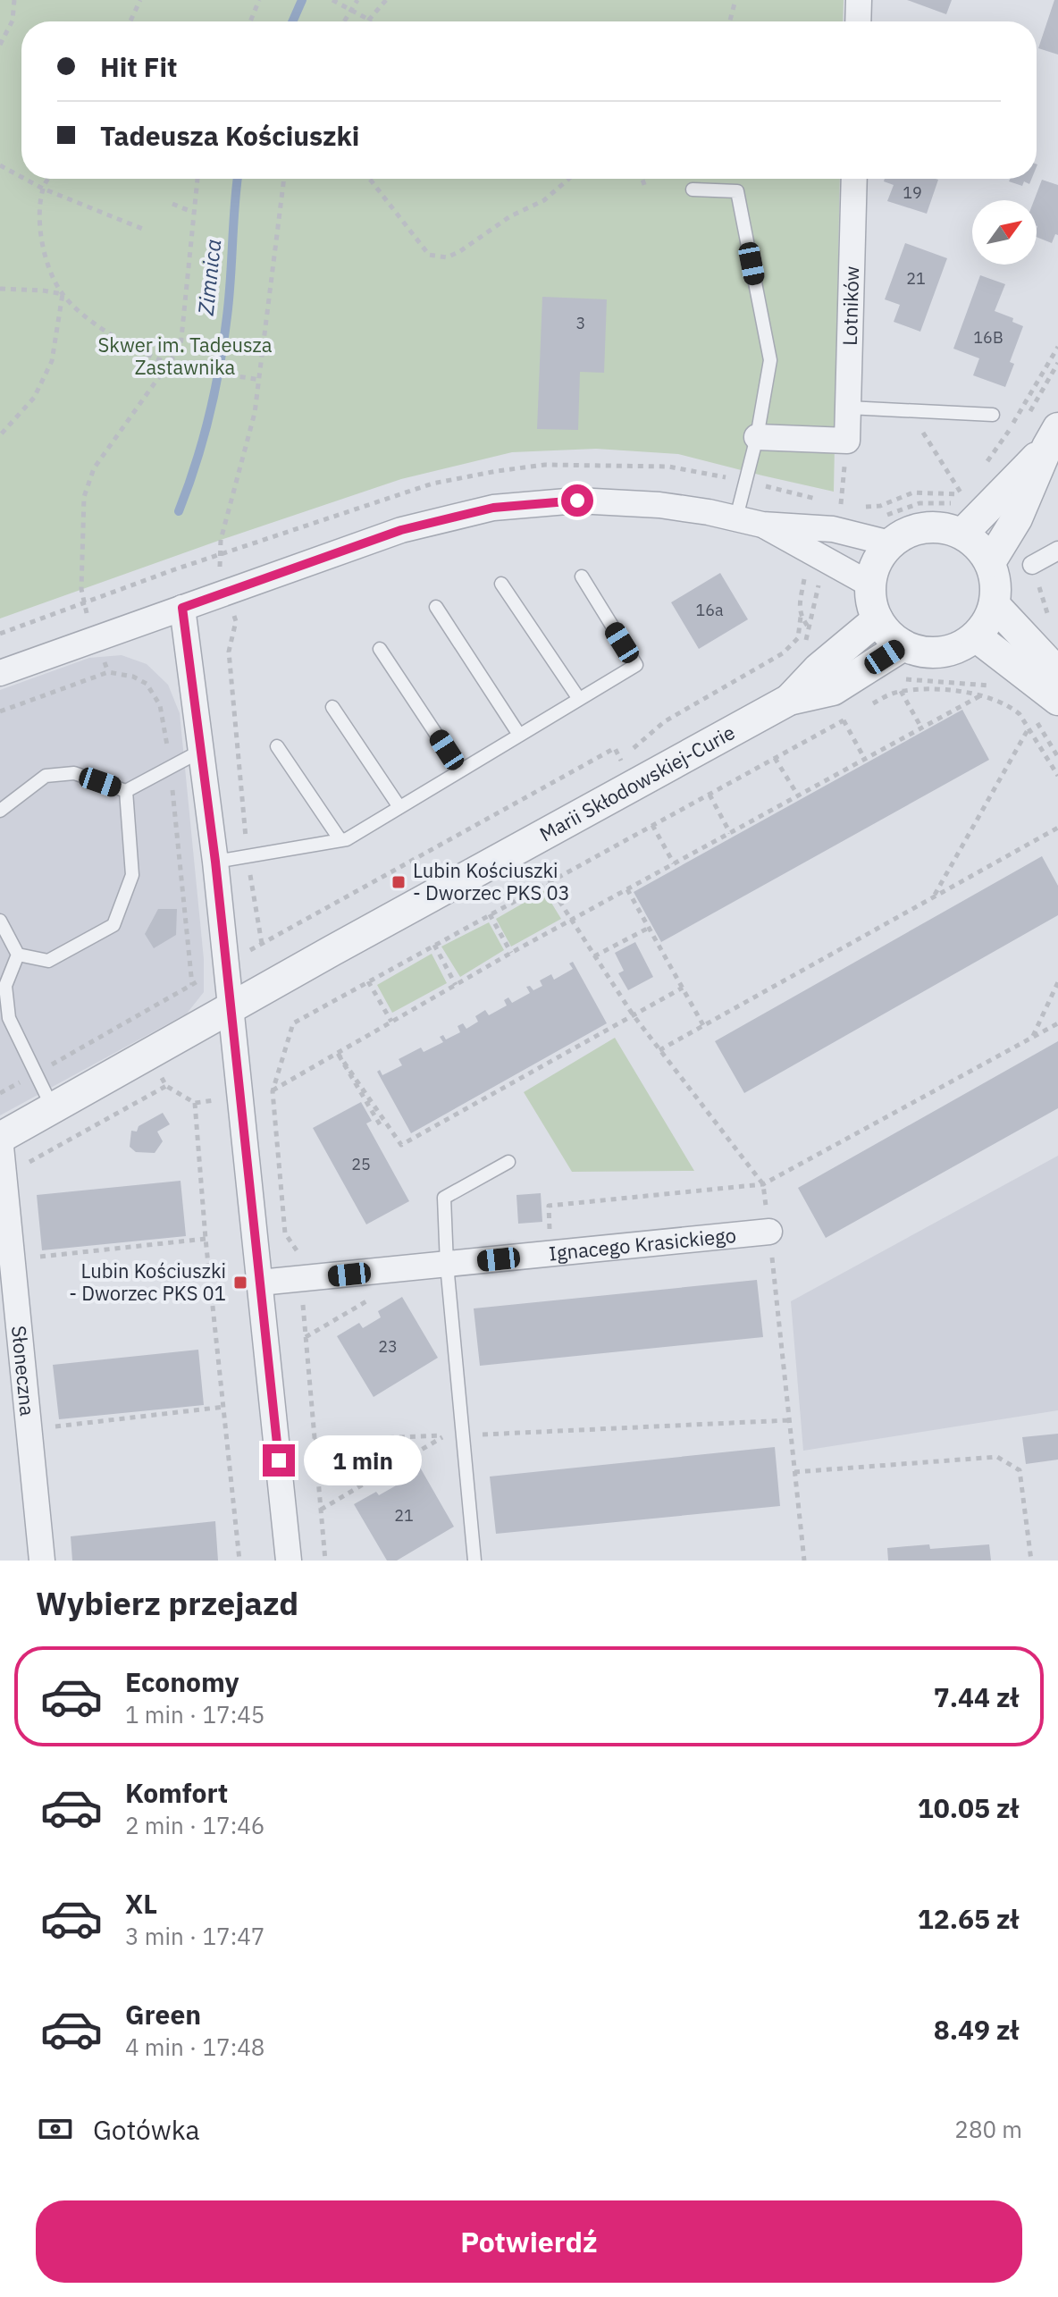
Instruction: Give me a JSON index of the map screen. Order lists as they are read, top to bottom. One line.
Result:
{"streets":{"street":["Lotników","Marii Skłodowskiej-Curie","Ignacego Krasickiego","Słoneczna"]},"crossings":[["Marii Skłodowskiej-Curie","Słoneczna"]],"water":["Zimnica"],"parks":["Skwer im. Tadeusza Zastawnika"],"places":{"transit":["Lubin Kościuszki - Dworzec PKS 03","Lubin Kościuszki - Dworzec PKS 01"]},"house_numbers":["19","21","3","16B","16a","25","23","21"],"north":"top right","page":{"banner":["Hit Fit","Tadeusza Kościuszki"],"bubble":"1 min","heading":"Wybierz przejazd","list":[{"name":"Economy","note":"1 min · 17:45","value":"7.44 zł"},{"name":"Komfort","note":"2 min · 17:46","value":"10.05 zł"},{"name":"XL","note":"3 min · 17:47","value":"12.65 zł"},{"name":"Green","note":"4 min · 17:48","value":"8.49 zł"}],"pay":["Gotówka","280 m"],"buttons":"Potwierdź"}}
